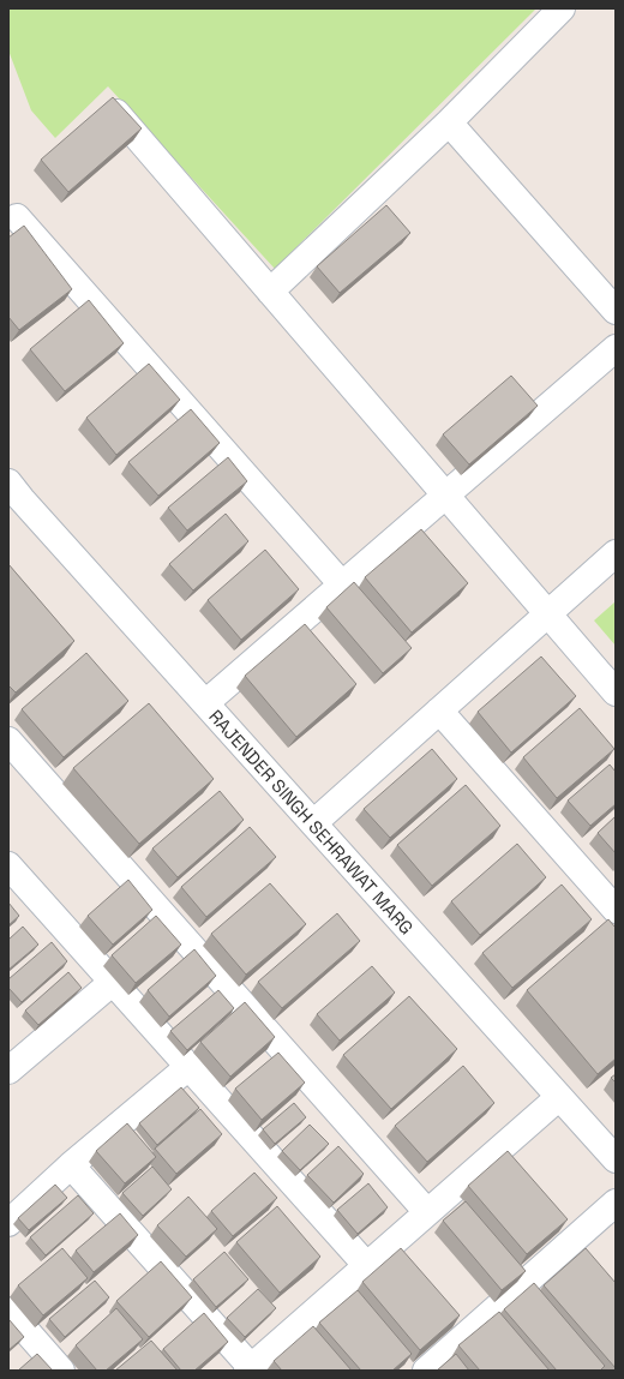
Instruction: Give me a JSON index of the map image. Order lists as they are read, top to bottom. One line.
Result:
{"streets":{"street":["RAJENDER SINGH SEHRAWAT MARG"]}}
